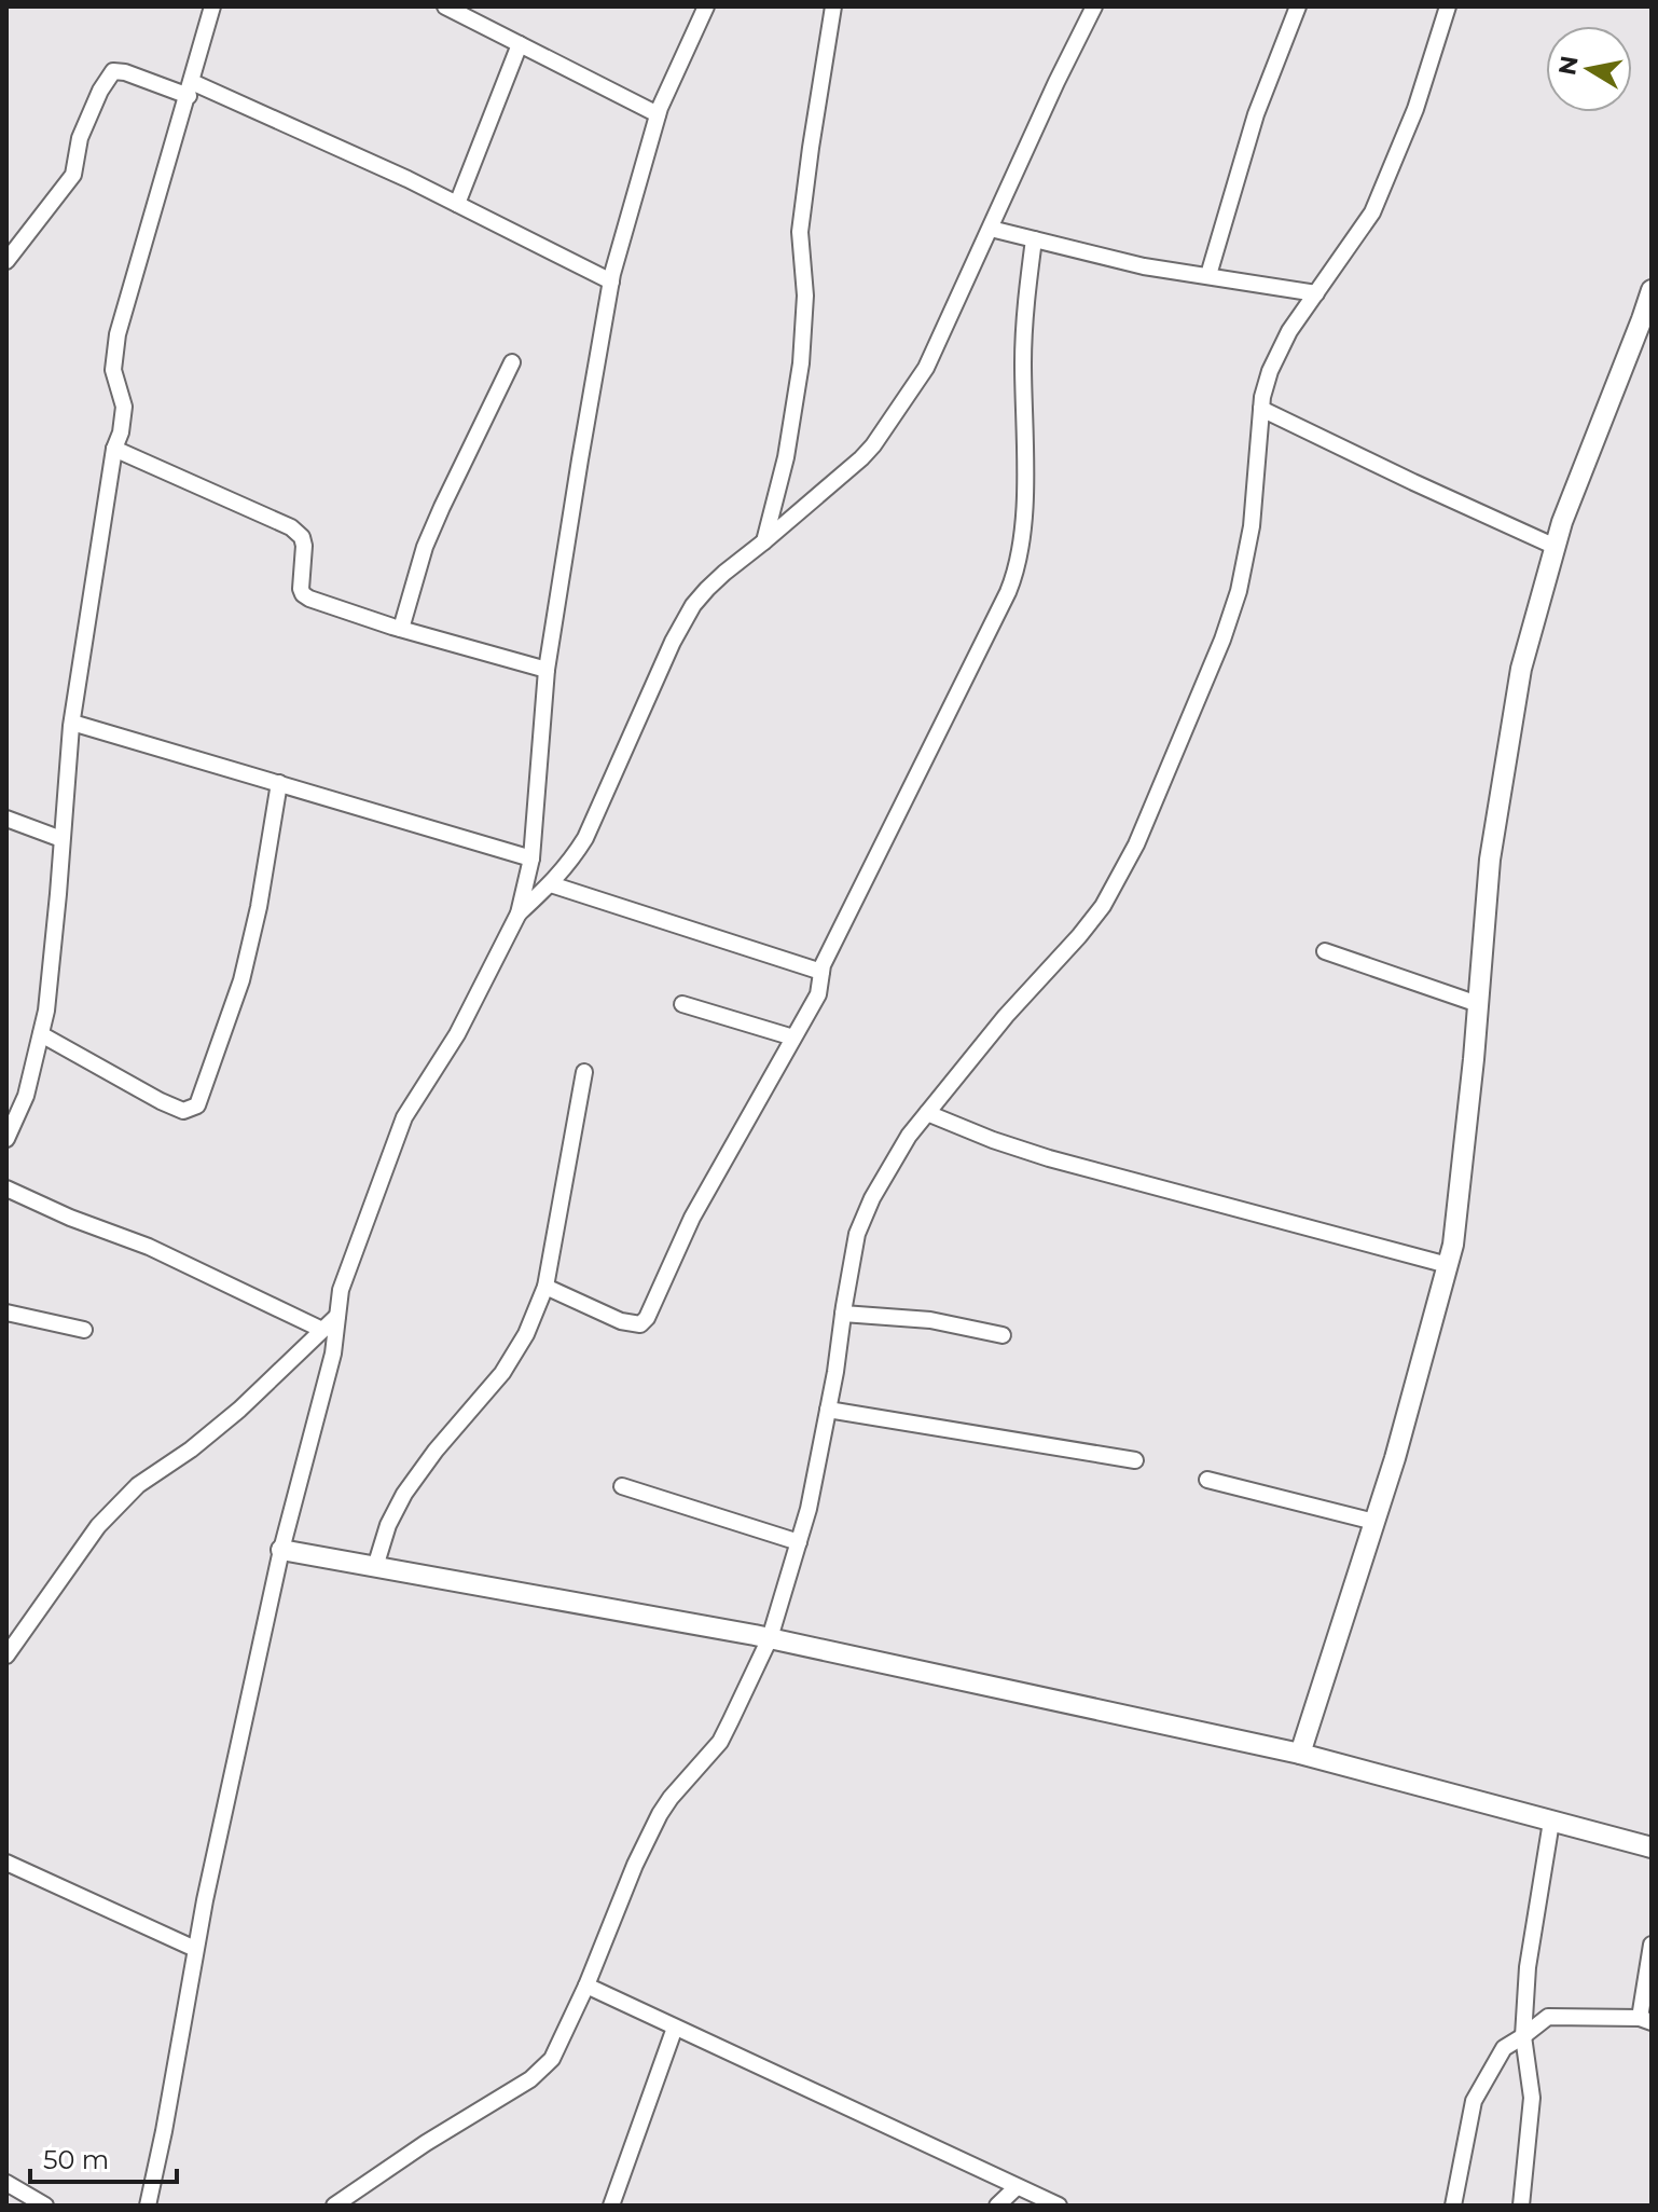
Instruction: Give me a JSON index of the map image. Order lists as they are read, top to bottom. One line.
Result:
{"scale_bar":"50 m","north":"left"}
